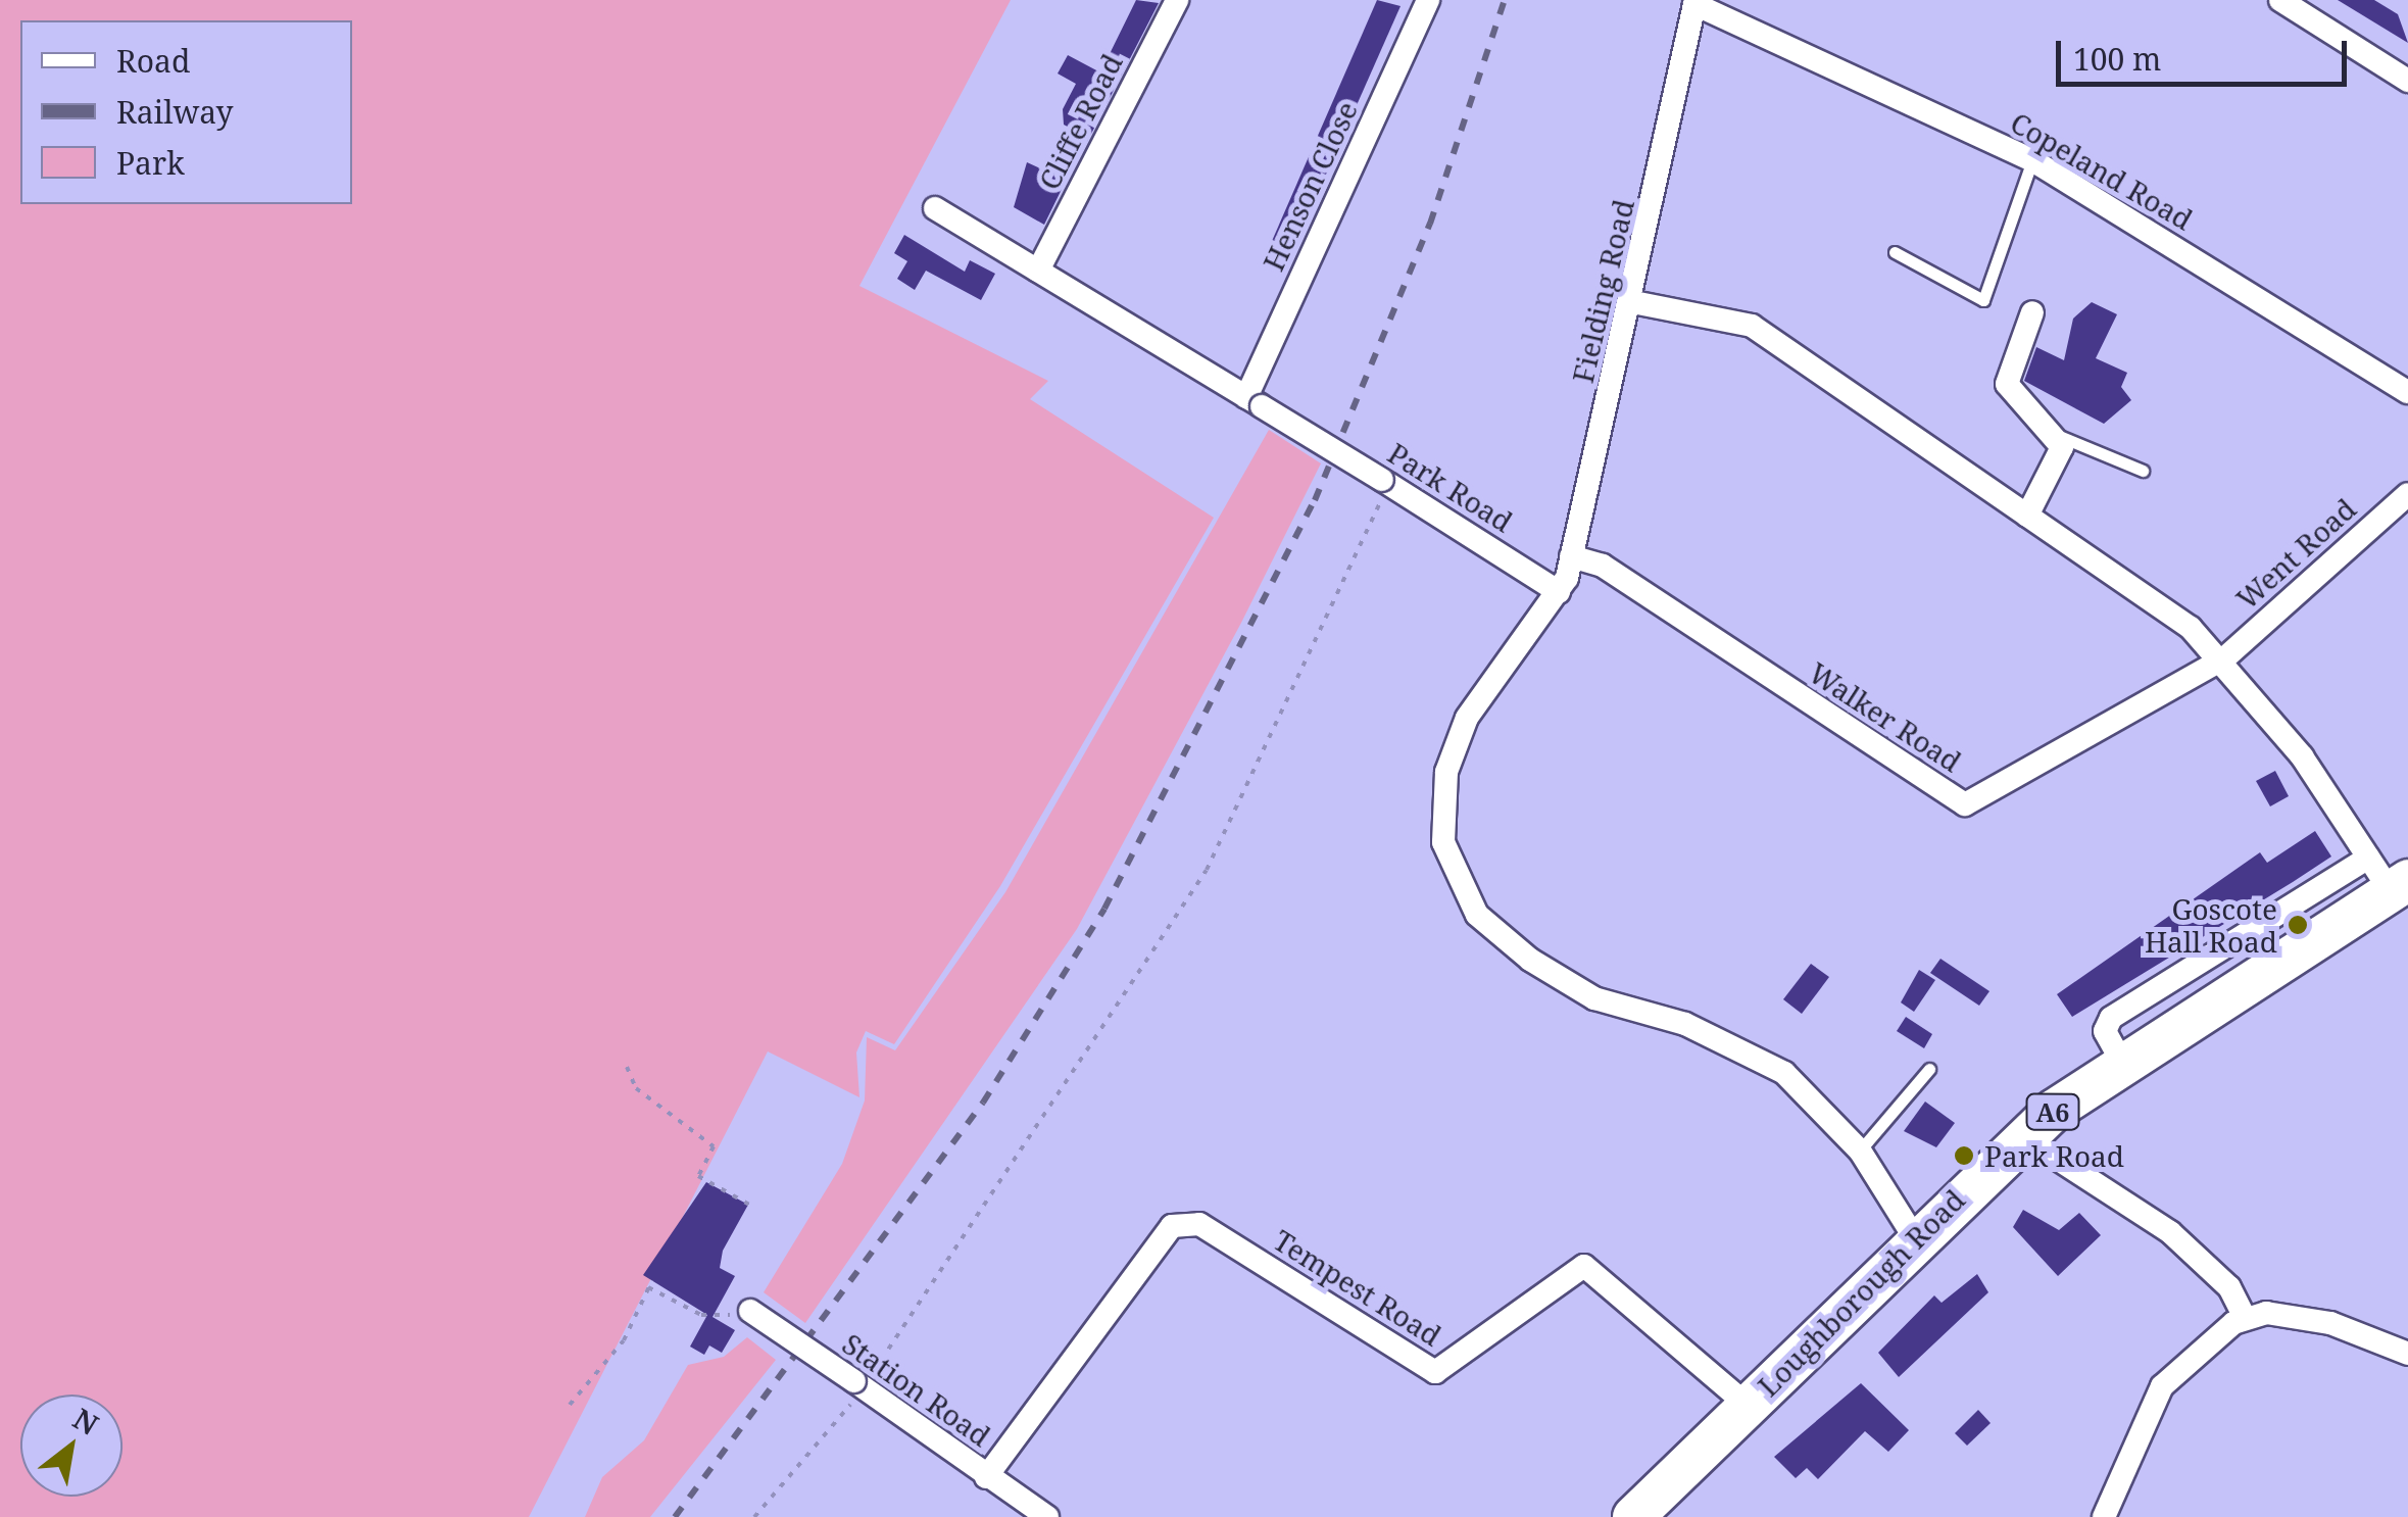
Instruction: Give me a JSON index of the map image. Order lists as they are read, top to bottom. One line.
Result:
{"streets":{"highway":["A6","Loughborough Road"],"street":["Cliffe Road","Copeland Road","Henson Close","Fielding Road","Park Road","Went Road","Walker Road","Tempest Road","Station Road"]},"crossings":[["Cliffe Road","Park Road"],["Copeland Road","Fielding Road"],["Henson Close","Park Road"],["Fielding Road","Park Road"],["Fielding Road","Walker Road"],["Went Road","Walker Road"],["Tempest Road","Loughborough Road"],["Tempest Road","Station Road"]],"places":["Goscote Hall Road","Park Road"],"legend":["Road","Railway","Park"],"scale_bar":"100 m","north":"top right"}
